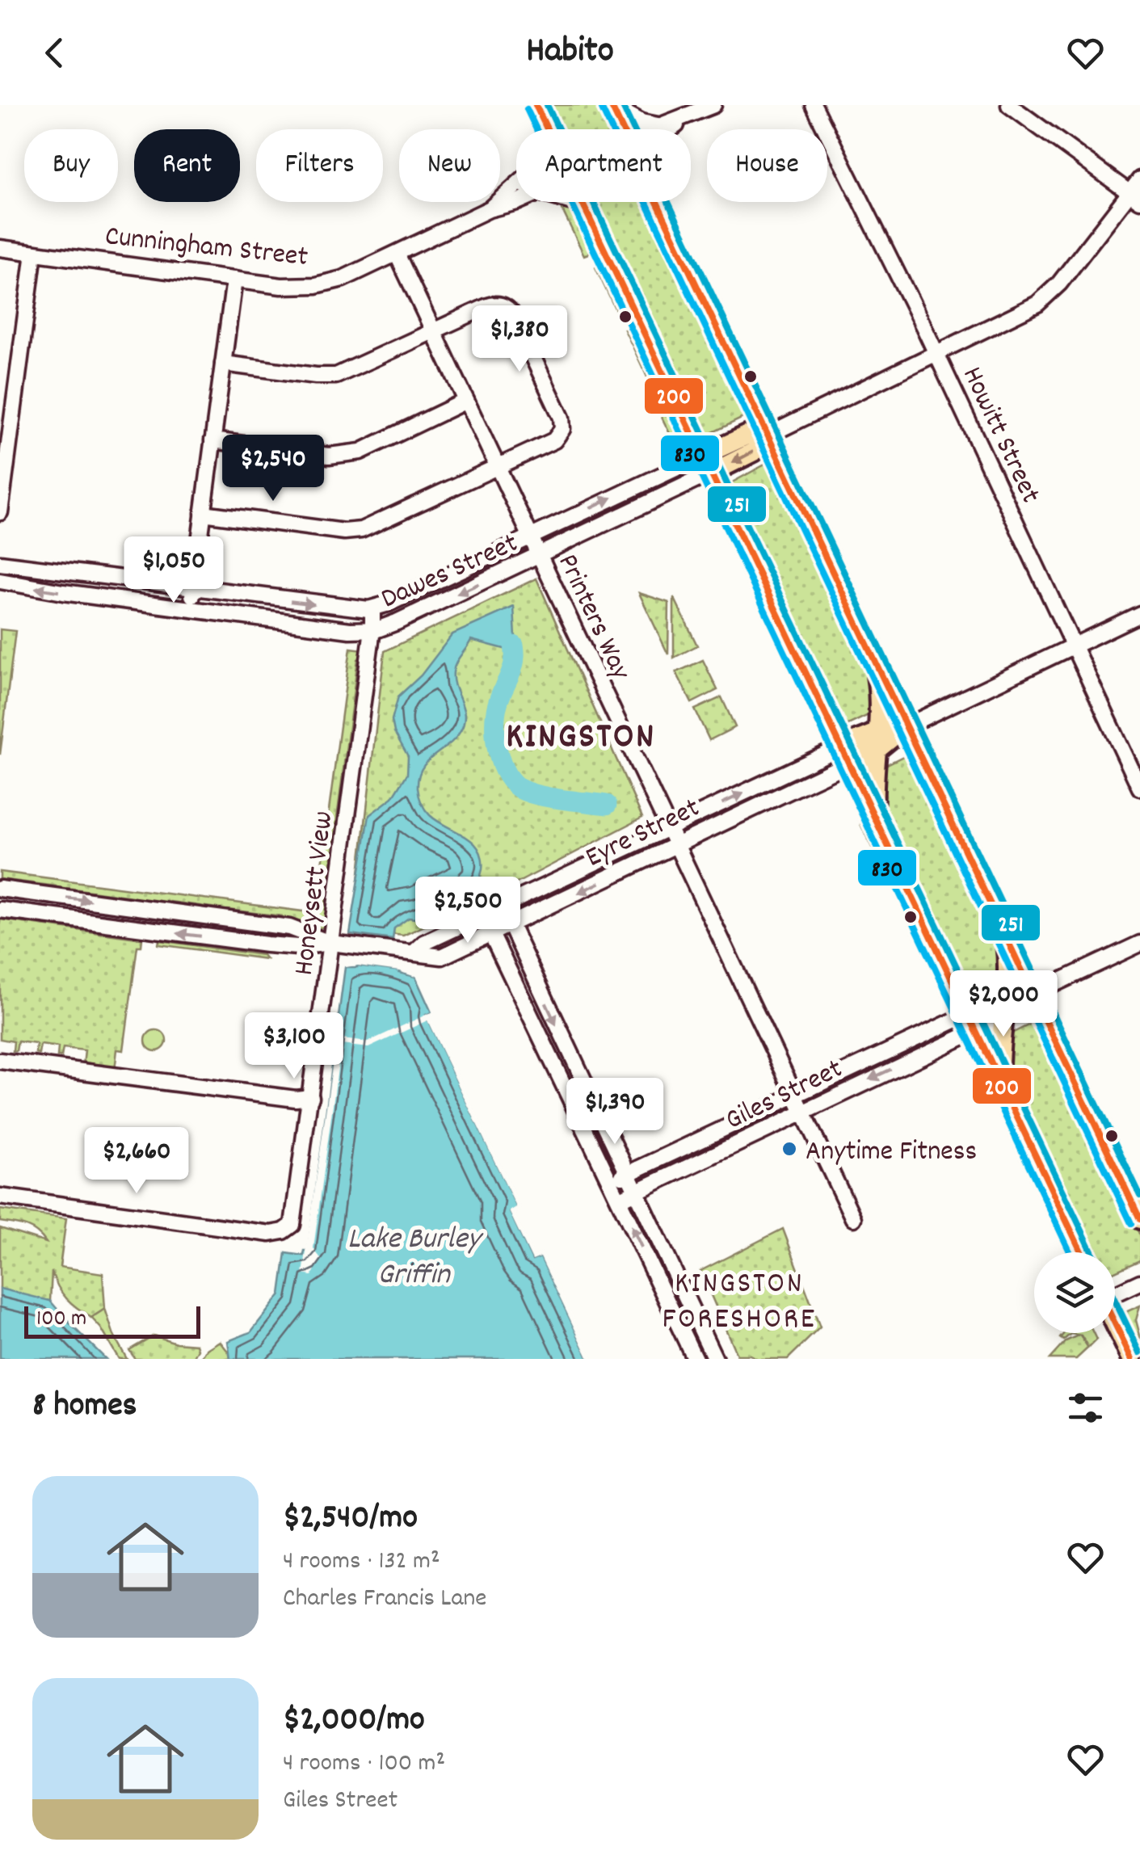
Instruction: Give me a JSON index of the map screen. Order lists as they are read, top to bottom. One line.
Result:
{"streets":{"main road":["Eyre Street"],"street":["Cunningham Street","Howitt Street","Dawes Street","Printers Way","Honeysett View","Giles Street"]},"crossings":[["Cunningham Street","Printers Way"],["Howitt Street","Eyre Street"],["Dawes Street","Printers Way"],["Dawes Street","Honeysett View"],["Printers Way","Eyre Street"],["Printers Way","Giles Street"],["Eyre Street","Honeysett View"]],"districts":["KINGSTON","KINGSTON FORESHORE"],"water":["Lake Burley Griffin"],"places":["Anytime Fitness"],"lines":["transit line 200","transit line 251","transit line 830"],"scale_bar":"100 m","page":{"header":"Habito","chip":["Buy","Rent","Filters","New","Apartment","House"],"price":["$1,380","$2,540","$1,050","$2,500","$2,000","$3,100","$1,390","$2,660"],"scale":"100 m","heading":"8 homes","list":[{"name":"$2,540/mo","note":"4 rooms · 132 m² · Charles Francis Lane"},{"name":"$2,000/mo","note":"4 rooms · 100 m² · Giles Street"}]}}
